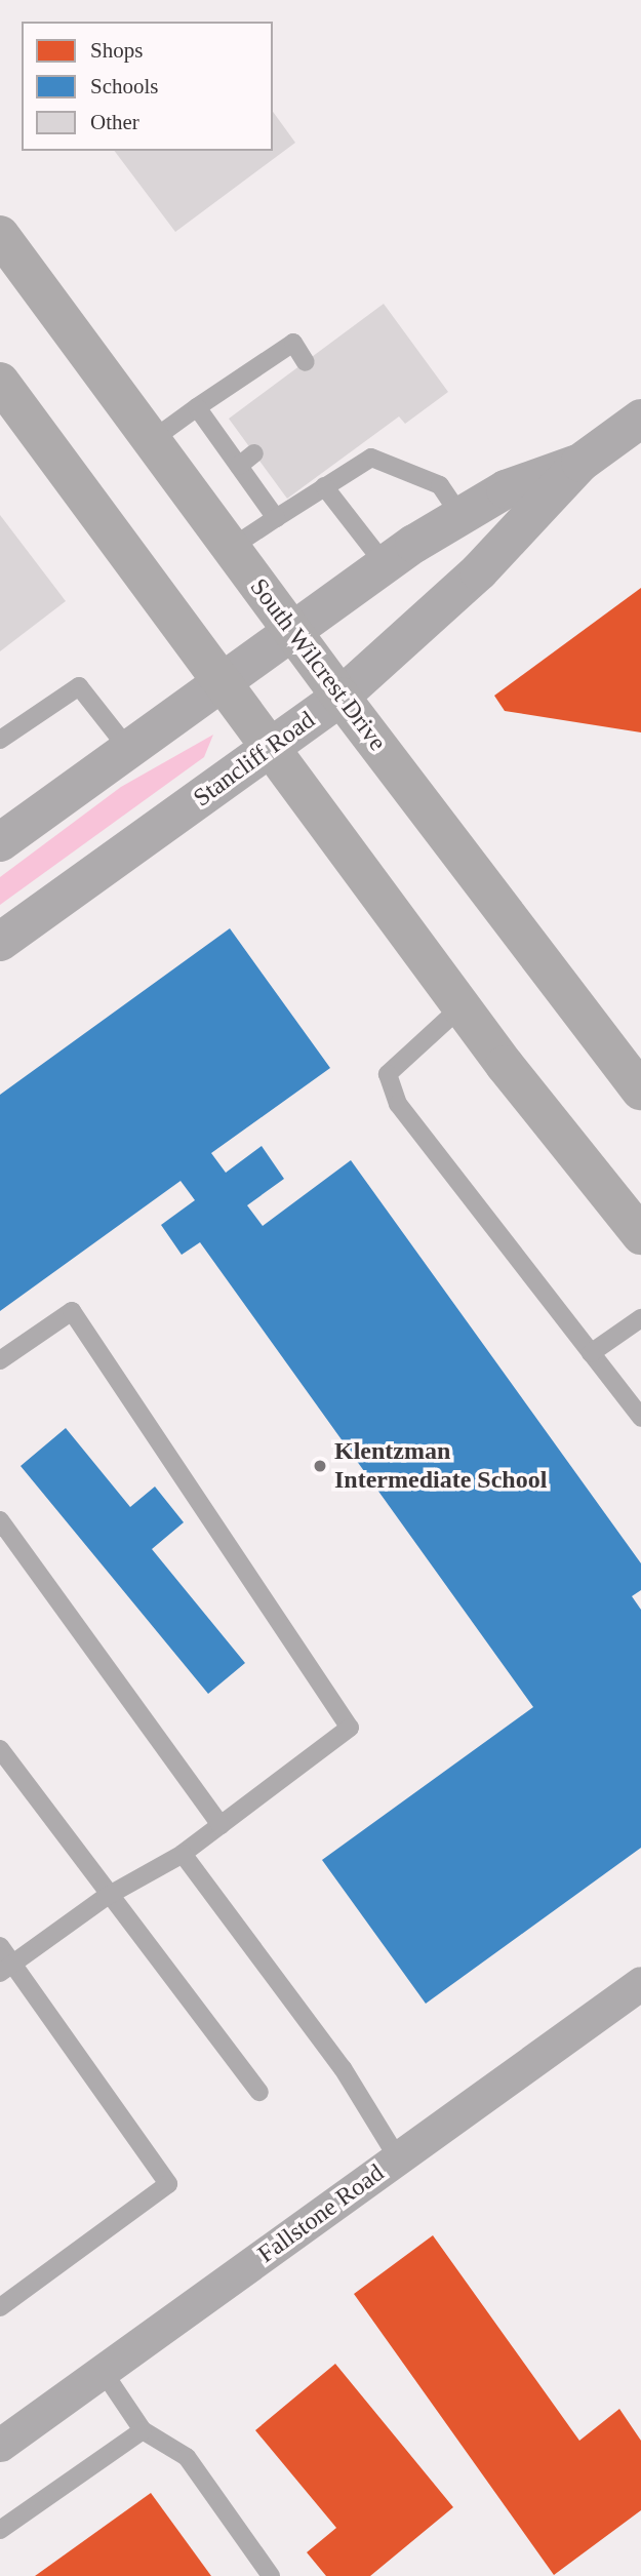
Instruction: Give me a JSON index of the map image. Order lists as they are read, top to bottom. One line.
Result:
{"streets":{"main road":["South Wilcrest Drive"],"street":["Stancliff Road","Fallstone Road"]},"crossings":[["South Wilcrest Drive","Stancliff Road"]],"places":["Klentzman Intermediate School"],"legend":["Shops","Schools","Other"]}
